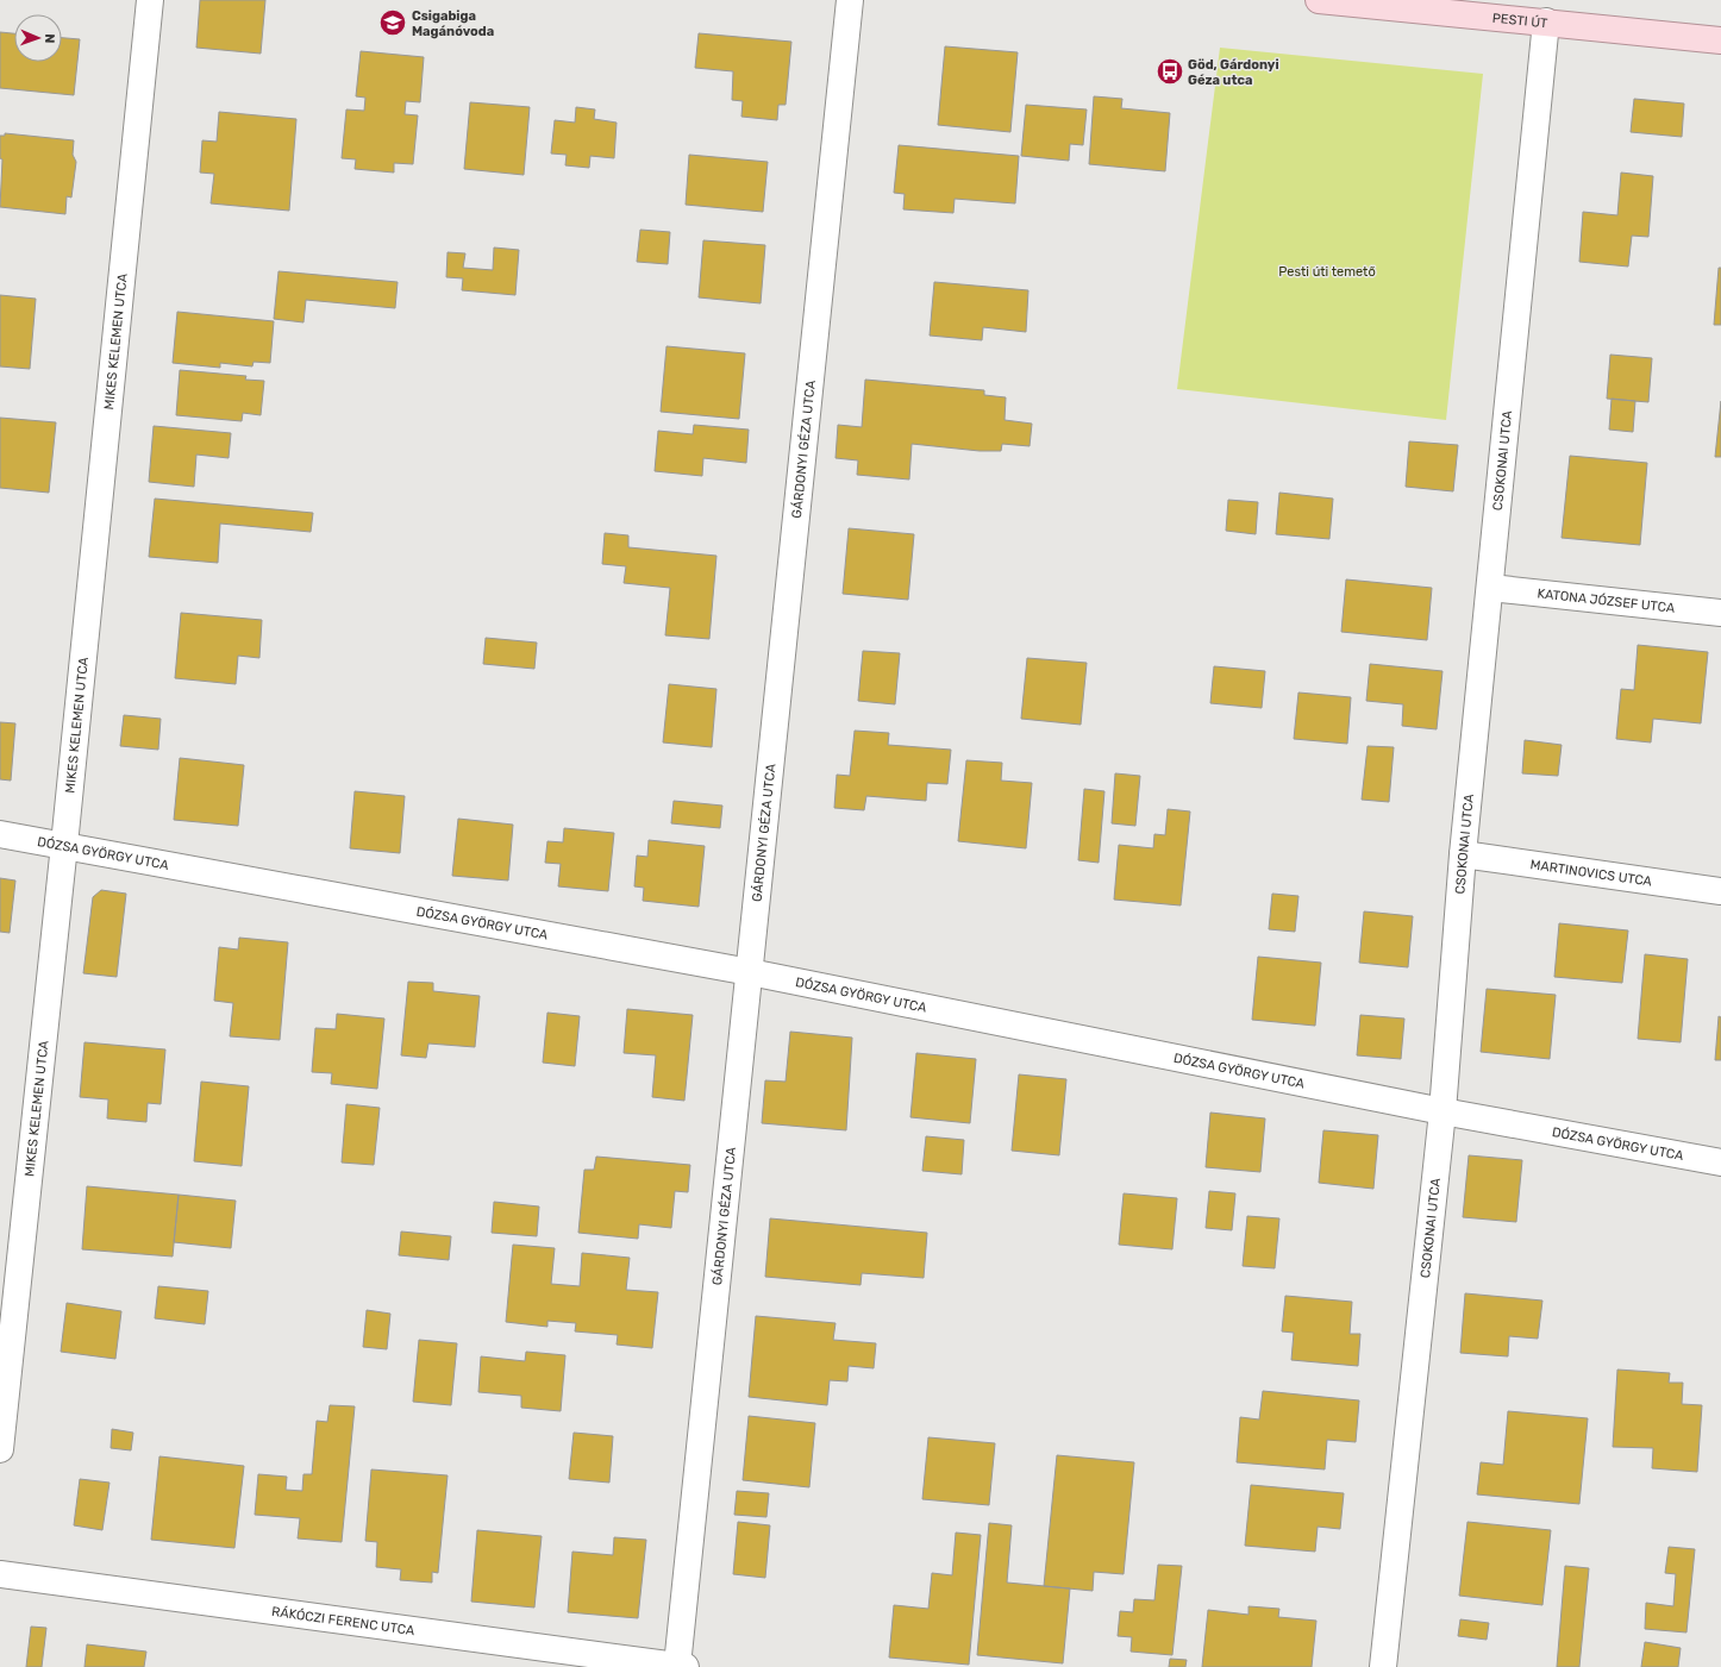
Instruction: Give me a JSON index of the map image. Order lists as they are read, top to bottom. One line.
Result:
{"streets":{"main road":["PESTI ÚT"],"street":["MIKES KELEMEN UTCA","GÁRDONYI GÉZA UTCA","CSOKONAI UTCA","KATONA JÓZSEF UTCA","DÓZSA GYÖRGY UTCA","MARTINOVICS UTCA","RÁKÓCZI FERENC UTCA"]},"crossings":[["PESTI ÚT","CSOKONAI UTCA"],["MIKES KELEMEN UTCA","DÓZSA GYÖRGY UTCA"],["GÁRDONYI GÉZA UTCA","DÓZSA GYÖRGY UTCA"],["GÁRDONYI GÉZA UTCA","RÁKÓCZI FERENC UTCA"],["CSOKONAI UTCA","KATONA JÓZSEF UTCA"],["CSOKONAI UTCA","DÓZSA GYÖRGY UTCA"],["CSOKONAI UTCA","MARTINOVICS UTCA"]],"parks":["Pesti úti temető"],"places":{"school or university":["Csigabiga Magánóvoda"],"bus stop":["Göd, Gárdonyi Géza utca"]},"north":"right"}
